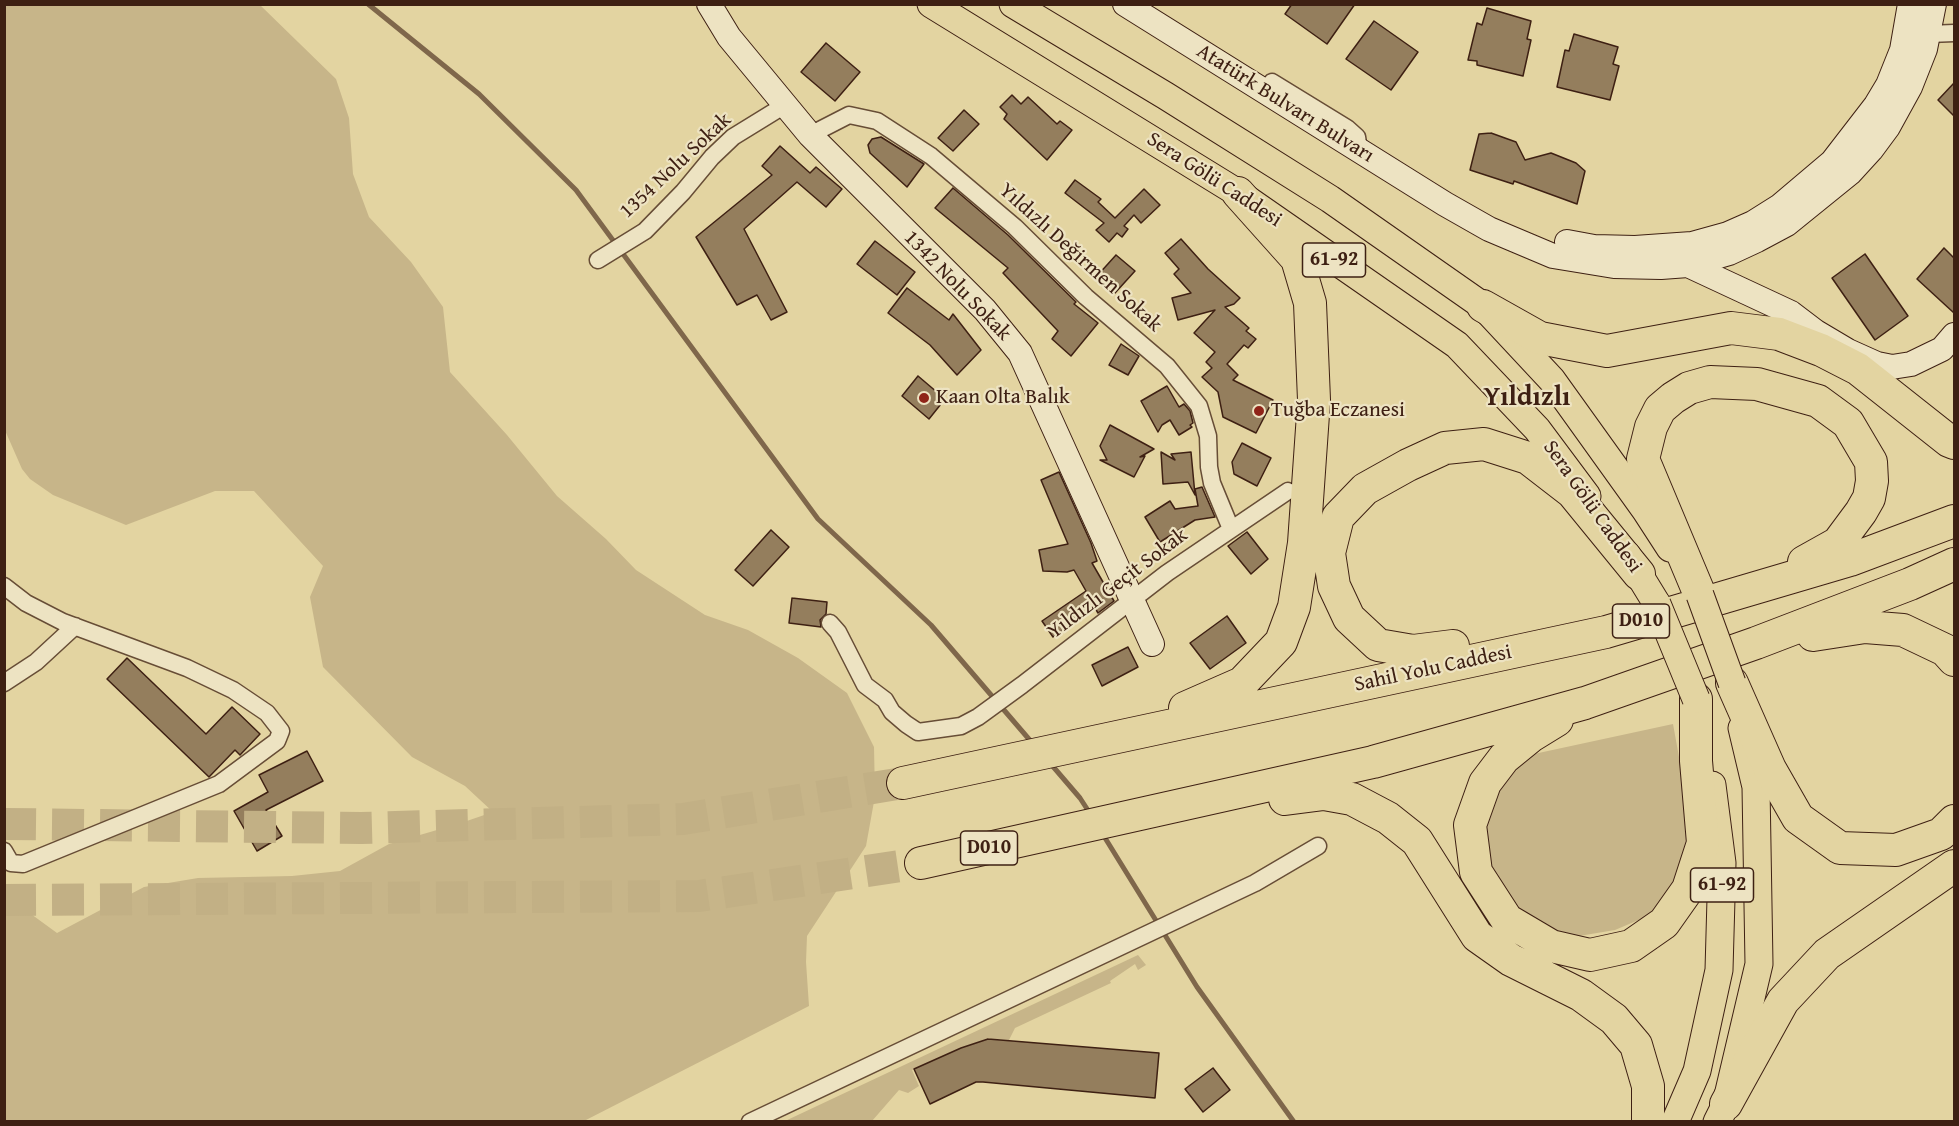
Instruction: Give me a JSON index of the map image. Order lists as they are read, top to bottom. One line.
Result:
{"streets":{"highway":["D010","Sahil Yolu Caddesi"],"main road":["Sera Gölü Caddesi","61-92"],"street":["Atatürk Bulvarı Bulvarı","1354 Nolu Sokak","Yıldızlı Değirmen Sokak","1342 Nolu Sokak","Yıldızlı Geçit Sokak"]},"crossings":[["1354 Nolu Sokak","1342 Nolu Sokak"],["Sera Gölü Caddesi","61-92"],["Yıldızlı Değirmen Sokak","1342 Nolu Sokak"],["Yıldızlı Değirmen Sokak","Yıldızlı Geçit Sokak"],["1342 Nolu Sokak","Yıldızlı Geçit Sokak"]],"districts":["Yıldızlı"],"places":["Kaan Olta Balık","Tuğba Eczanesi"]}
